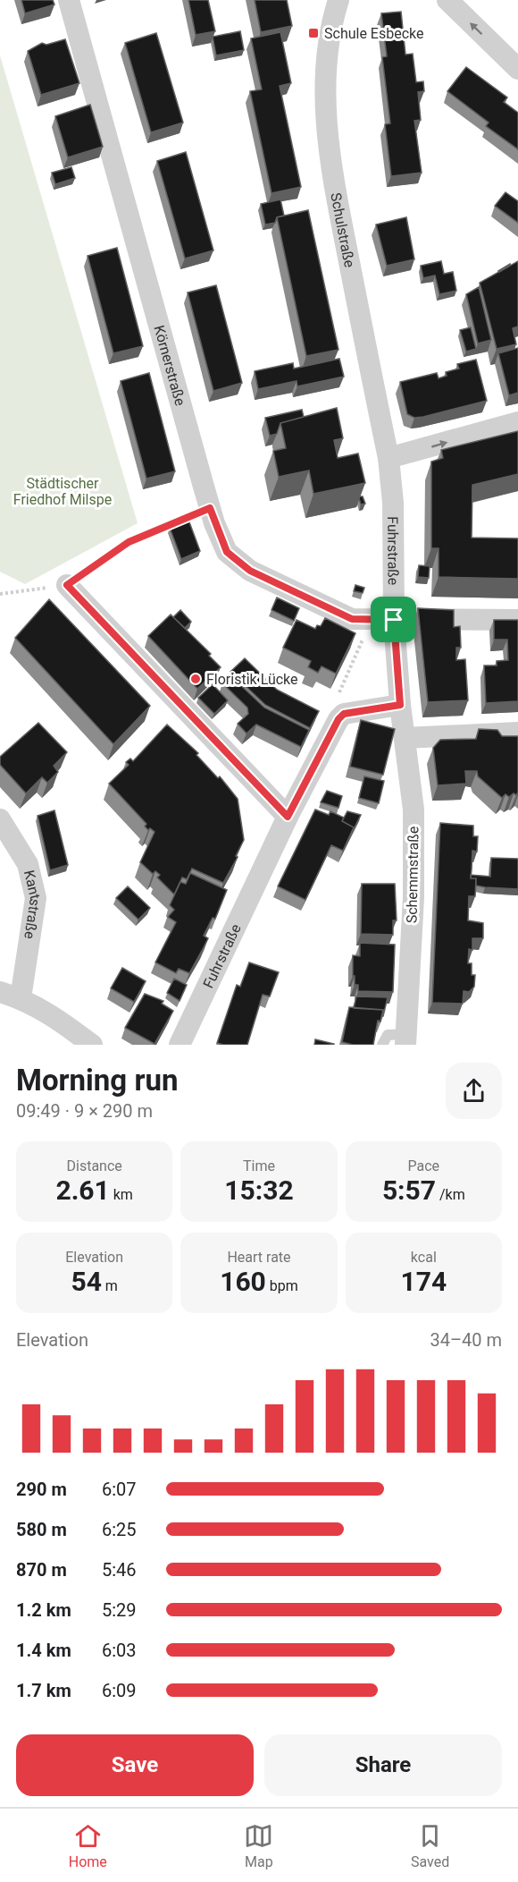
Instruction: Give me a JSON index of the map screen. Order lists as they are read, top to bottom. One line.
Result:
{"streets":{"street":["Schulstraße","Körnerstraße","Fuhrstraße","Schemmstraße","Kantstraße"]},"crossings":[["Schulstraße","Fuhrstraße"],["Körnerstraße","Fuhrstraße"],["Fuhrstraße","Schemmstraße"]],"parks":["Städtischer Friedhof Milspe"],"places":{"transit":["Schule Esbecke"],"other":["Floristik Lücke"]},"page":{"heading":["Morning run","09:49 · 9 × 290 m"],"stats":[["Distance","2.61 km"],["Time","15:32"],["Pace","5:57 /km"],["Elevation","54 m"],["Heart rate","160 bpm"],["kcal","174"]],"chart":["Elevation","34–40 m"],"list":[{"name":"290 m","note":"6:07"},{"name":"580 m","note":"6:25"},{"name":"870 m","note":"5:46"},{"name":"1.2 km","note":"5:29"},{"name":"1.4 km","note":"6:03"},{"name":"1.7 km","note":"6:09"}],"buttons":["Save","Share"],"tabs":["Home","Map","Saved"]}}
